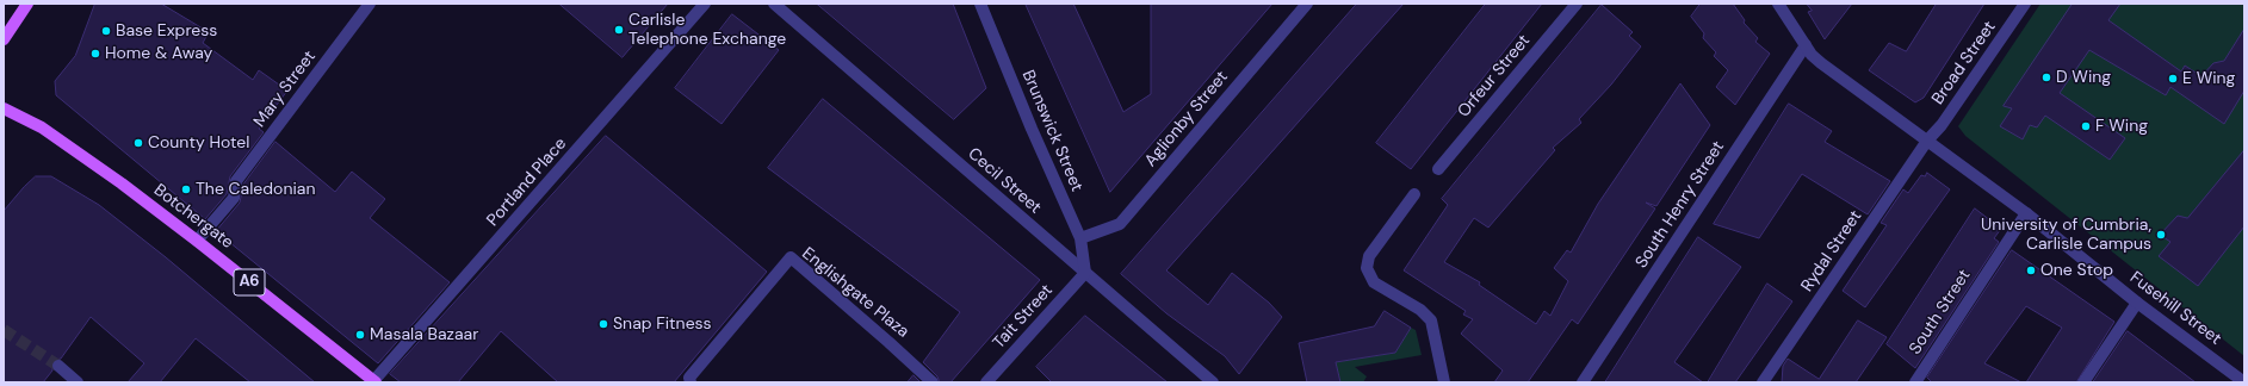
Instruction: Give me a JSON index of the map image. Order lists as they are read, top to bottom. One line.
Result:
{"streets":{"main road":["Botchergate","A6"],"street":["Broad Street","Orfeur Street","Mary Street","Aglionby Street","Brunswick Street","Cecil Street","Portland Place","South Henry Street","Rydal Street","Englishgate Plaza","Fusehill Street","South Street","Tait Street"]},"crossings":[["Broad Street","Rydal Street"],["Broad Street","Fusehill Street"],["Mary Street","Botchergate"],["Aglionby Street","Brunswick Street"],["Brunswick Street","Cecil Street"],["Brunswick Street","Tait Street"],["Cecil Street","Tait Street"],["Portland Place","Botchergate"],["South Henry Street","Fusehill Street"],["Rydal Street","Fusehill Street"],["Fusehill Street","South Street"]],"places":["Carlisle Telephone Exchange","Base Express","Home & Away","D Wing","E Wing","F Wing","County Hotel","The Caledonian","University of Cumbria, Carlisle Campus","One Stop","Snap Fitness","Masala Bazaar"]}
